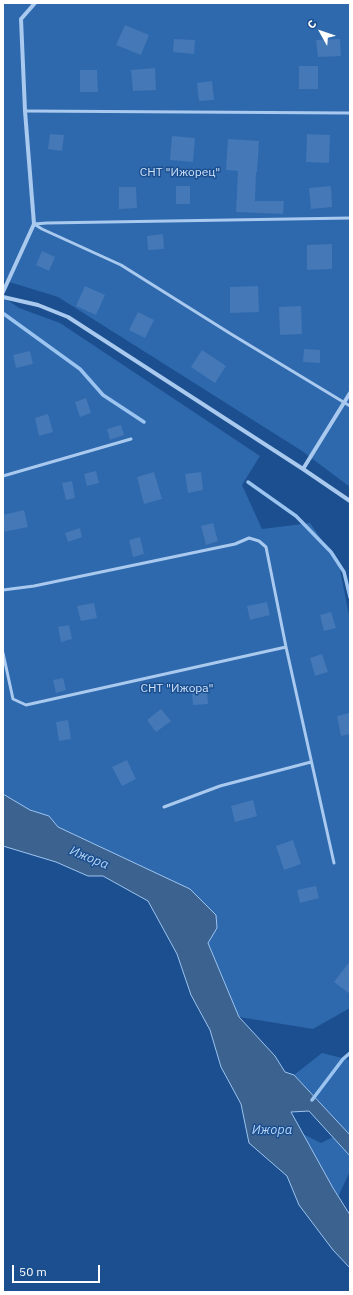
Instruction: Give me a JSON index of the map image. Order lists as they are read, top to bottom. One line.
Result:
{"water":["Ижора"],"parks":["СНТ \"Ижорец\"","СНТ \"Ижора\""],"scale_bar":"50 m","north":"top left"}
